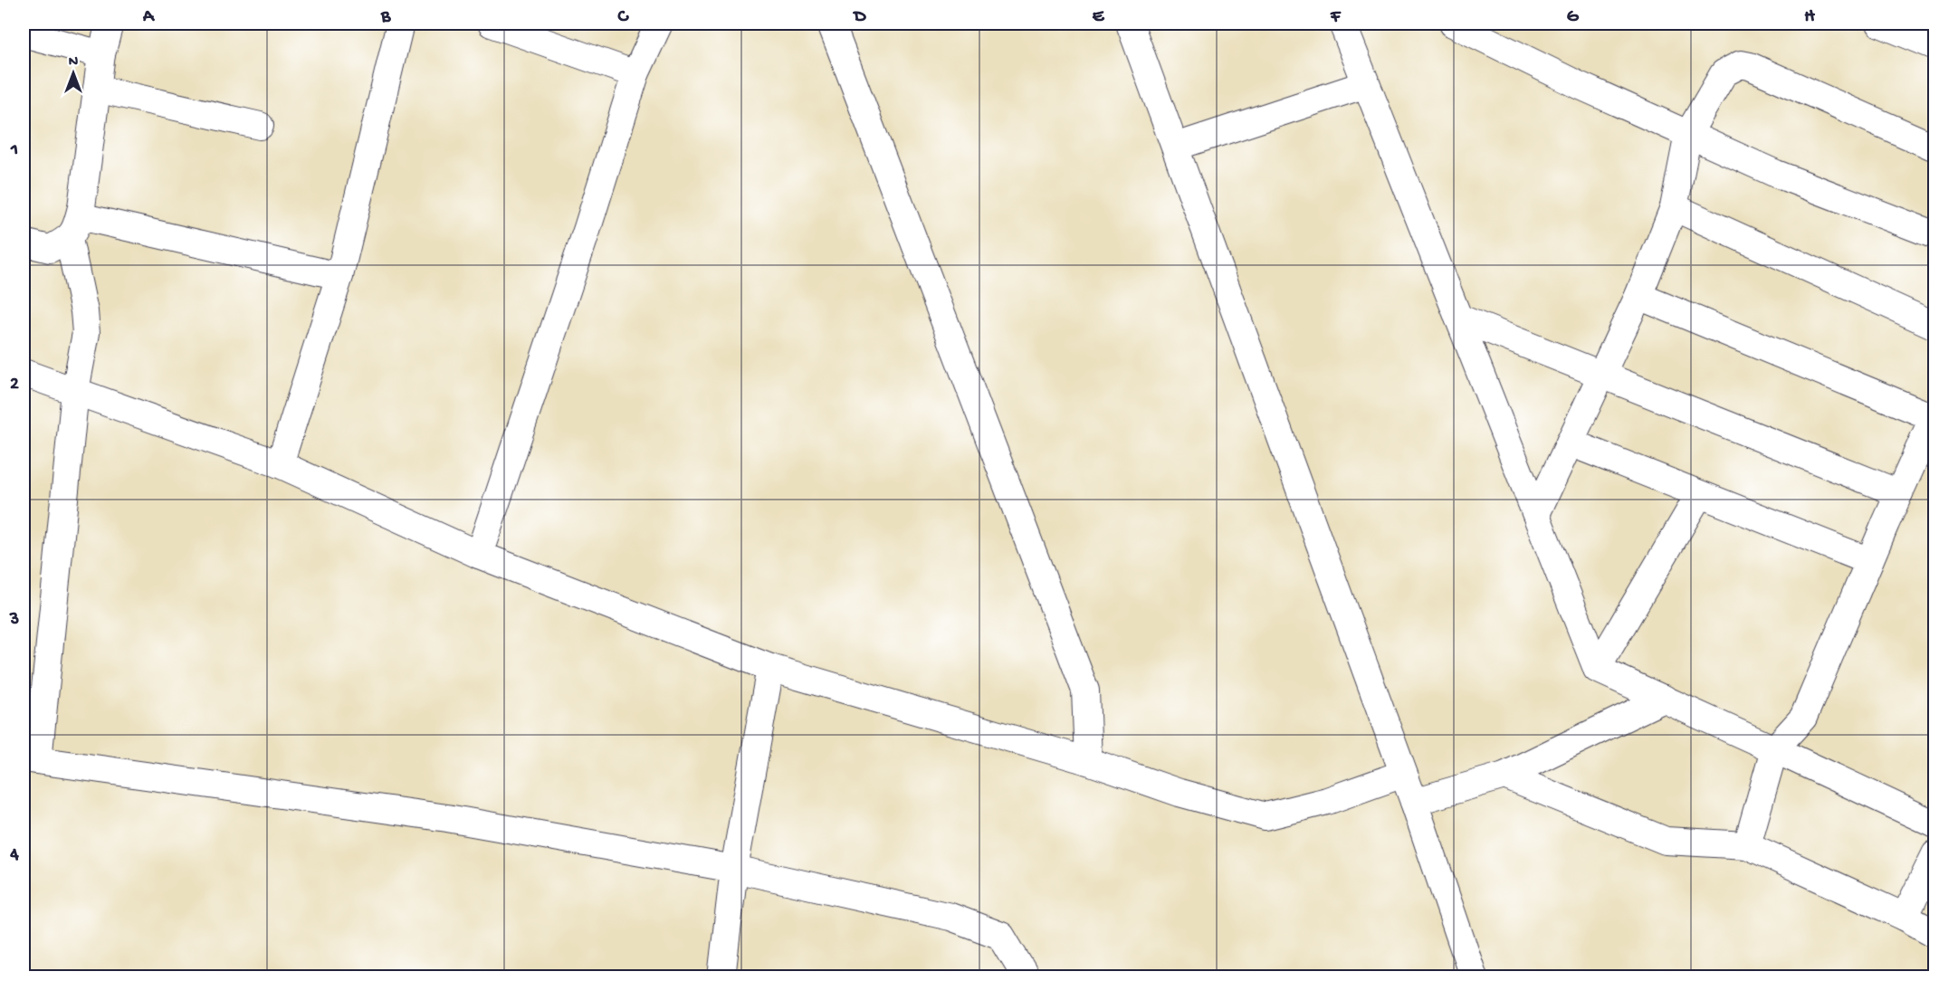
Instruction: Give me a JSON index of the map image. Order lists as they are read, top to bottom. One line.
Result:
{"north":"top","grid":{"columns":["A","B","C","D","E","F","G","H"],"rows":["1","2","3","4"]}}
